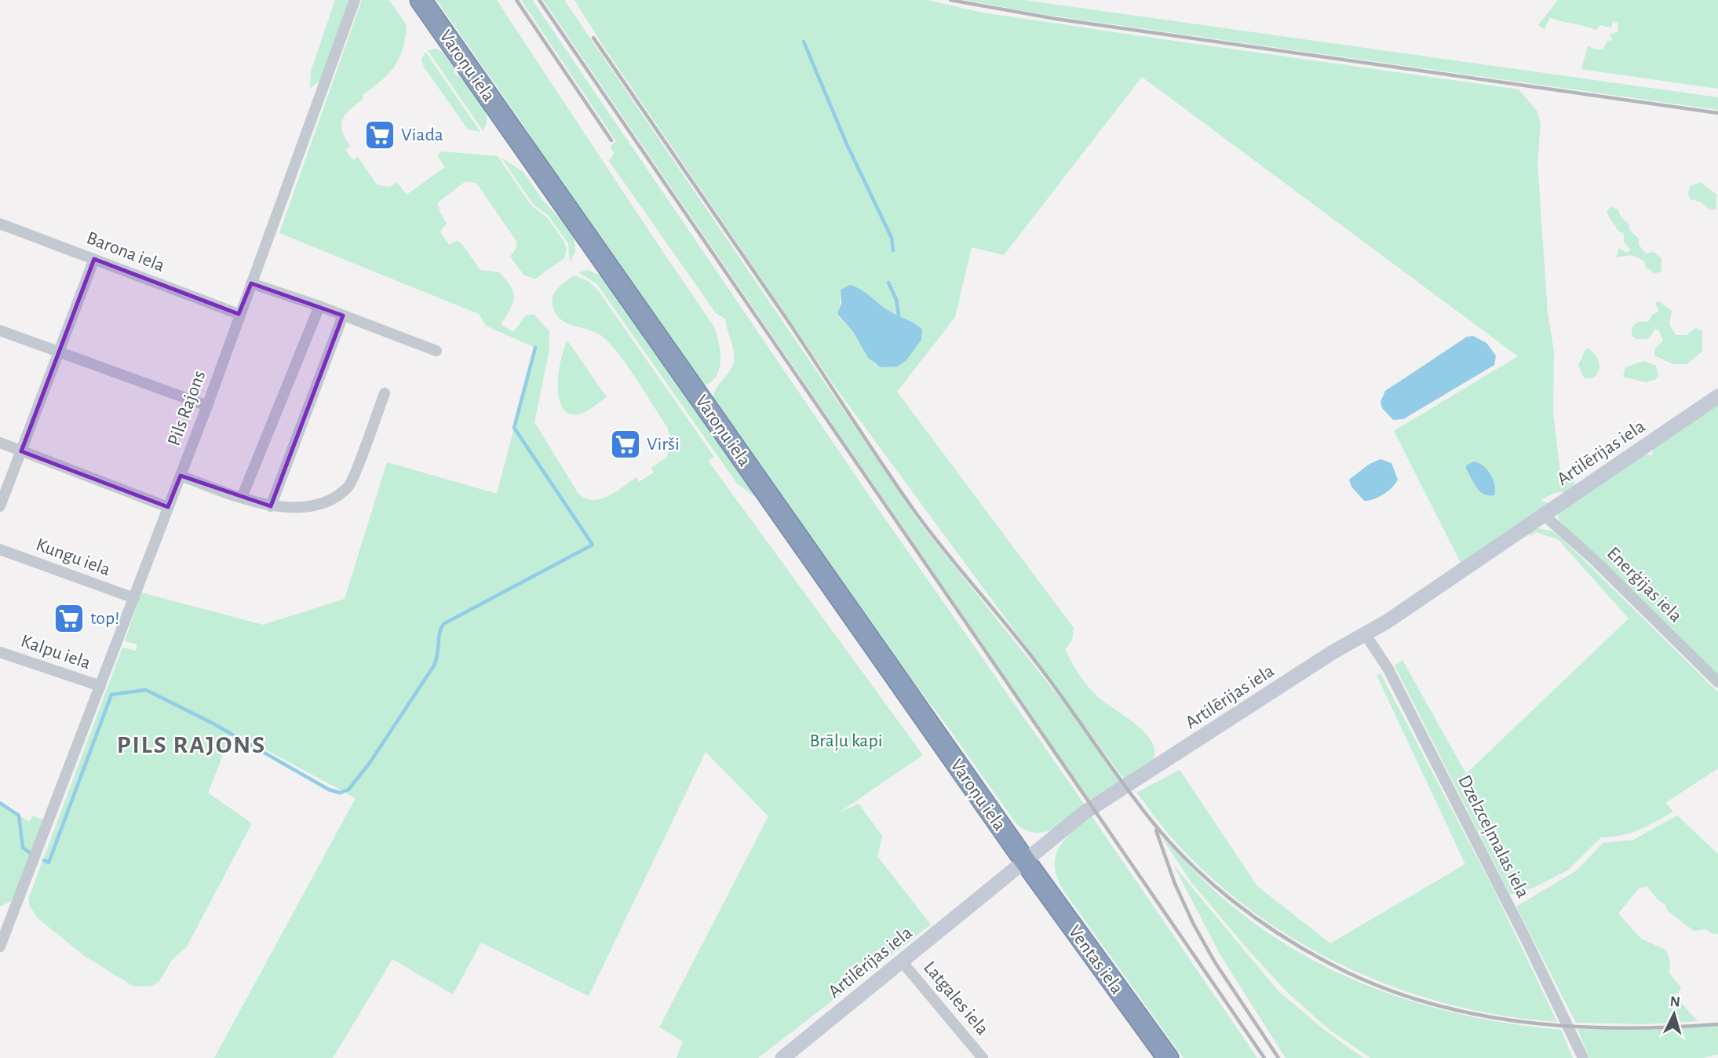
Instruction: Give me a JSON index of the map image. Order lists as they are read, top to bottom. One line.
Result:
{"streets":{"highway":["Varoņu iela","Ventas iela"],"street":["Barona iela","Pils Rajons","Artilērijas iela","Kungu iela","Enerģijas iela","Kalpu iela","Dzelzceļmalas iela","Latgales iela"]},"crossings":[["Varoņu iela","Artilērijas iela"],["Varoņu iela","Ventas iela"],["Barona iela","Pils Rajons"],["Pils Rajons","Kungu iela"],["Pils Rajons","Kalpu iela"],["Artilērijas iela","Enerģijas iela"],["Artilērijas iela","Dzelzceļmalas iela"],["Artilērijas iela","Ventas iela"],["Artilērijas iela","Latgales iela"]],"districts":["PILS RAJONS"],"parks":["Brāļu kapi"],"places":{"supermarket":["Viada","Virši","top!"]},"north":"top"}
